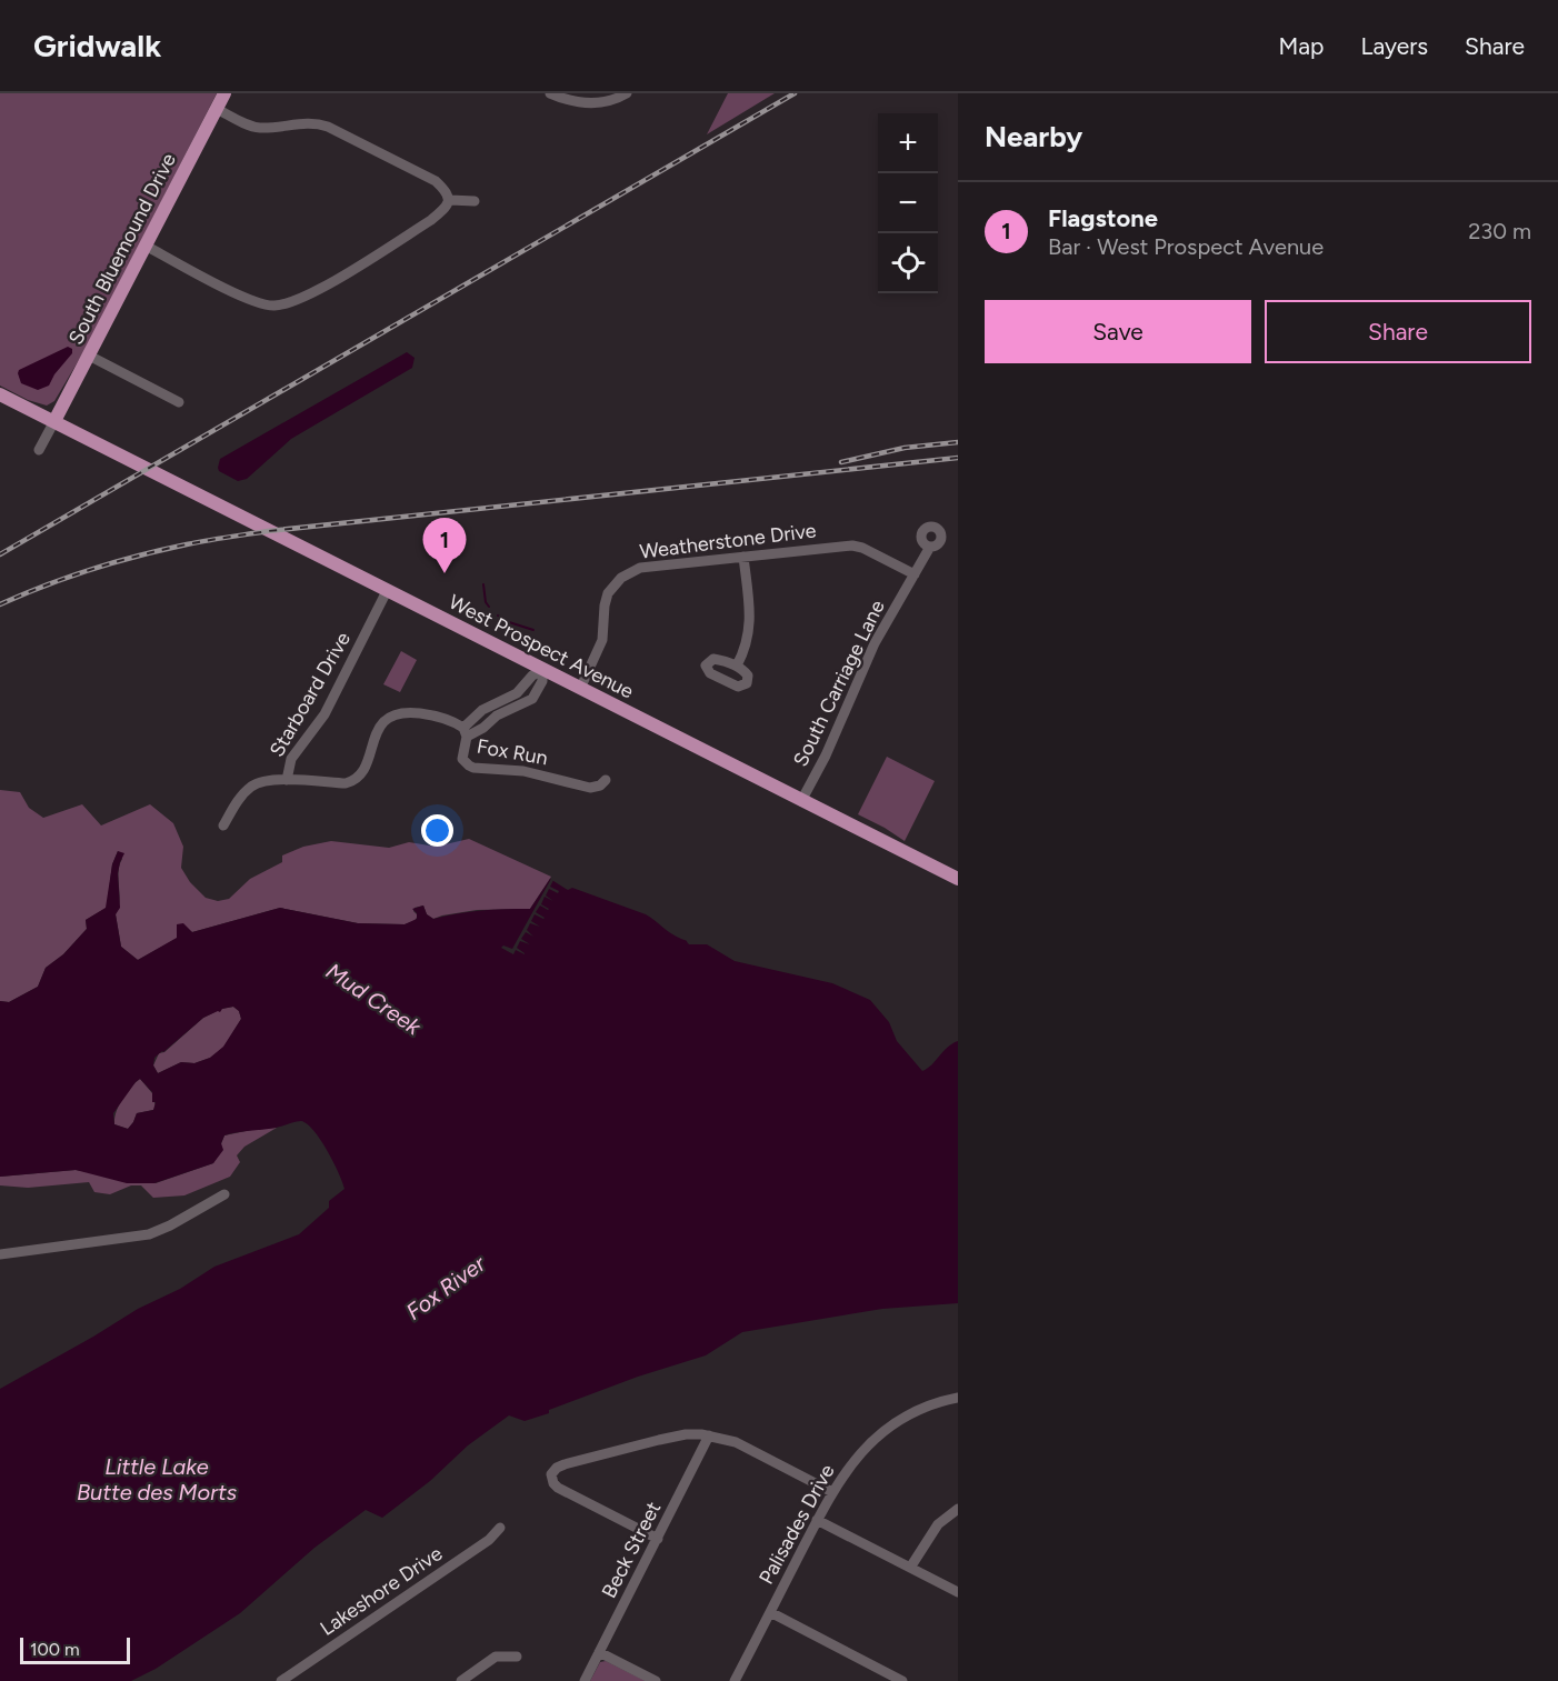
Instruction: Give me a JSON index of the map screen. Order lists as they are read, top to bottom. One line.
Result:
{"streets":{"main road":["South Bluemound Drive","West Prospect Avenue"],"street":["Weatherstone Drive","South Carriage Lane","Starboard Drive","Fox Run","Palisades Drive","Beck Street","Lakeshore Drive"]},"crossings":[["South Bluemound Drive","West Prospect Avenue"],["Weatherstone Drive","West Prospect Avenue"],["Weatherstone Drive","South Carriage Lane"],["West Prospect Avenue","South Carriage Lane"],["West Prospect Avenue","Starboard Drive"],["Starboard Drive","Fox Run"]],"water":["Mud Creek","Fox River","Little Lake Butte des Morts"],"scale_bar":"100 m","page":{"header":"Gridwalk","nav":["Map","Layers","Share"],"heading":"Nearby","map_buttons":["+","−"],"list":[{"mark":"1","name":"Flagstone","note":"Bar · West Prospect Avenue","value":"230 m"}],"buttons":["Save","Share"],"pins":"1","scale":"100 m"}}
